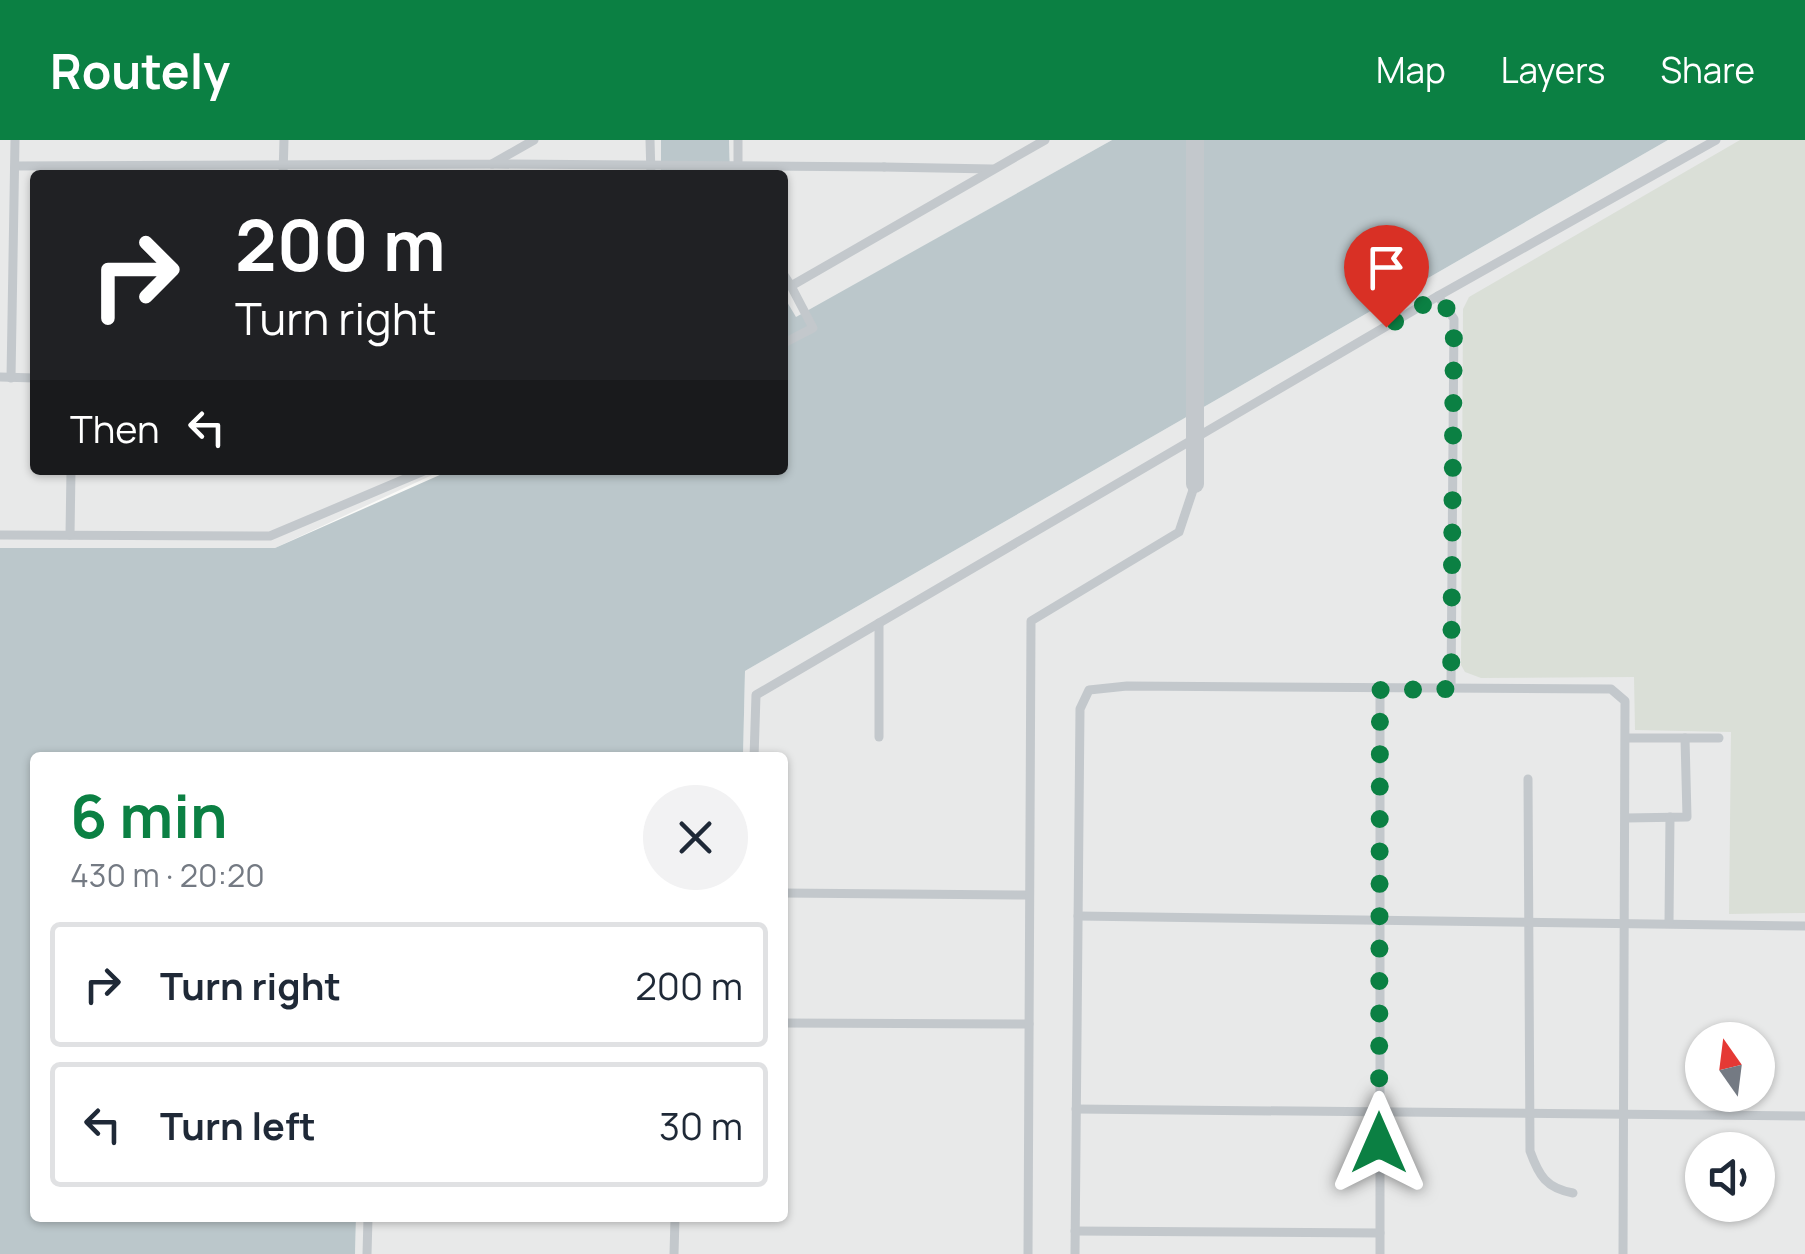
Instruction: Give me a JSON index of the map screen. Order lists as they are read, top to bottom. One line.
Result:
{"north":"top","page":{"header":"Routely","nav":["Map","Layers","Share"],"turn":["200 m","Turn right"],"then":"Then","heading":["6 min","430 m · 20:20"],"list":[{"name":"Turn right","value":"200 m"},{"name":"Turn left","value":"30 m"}]}}
